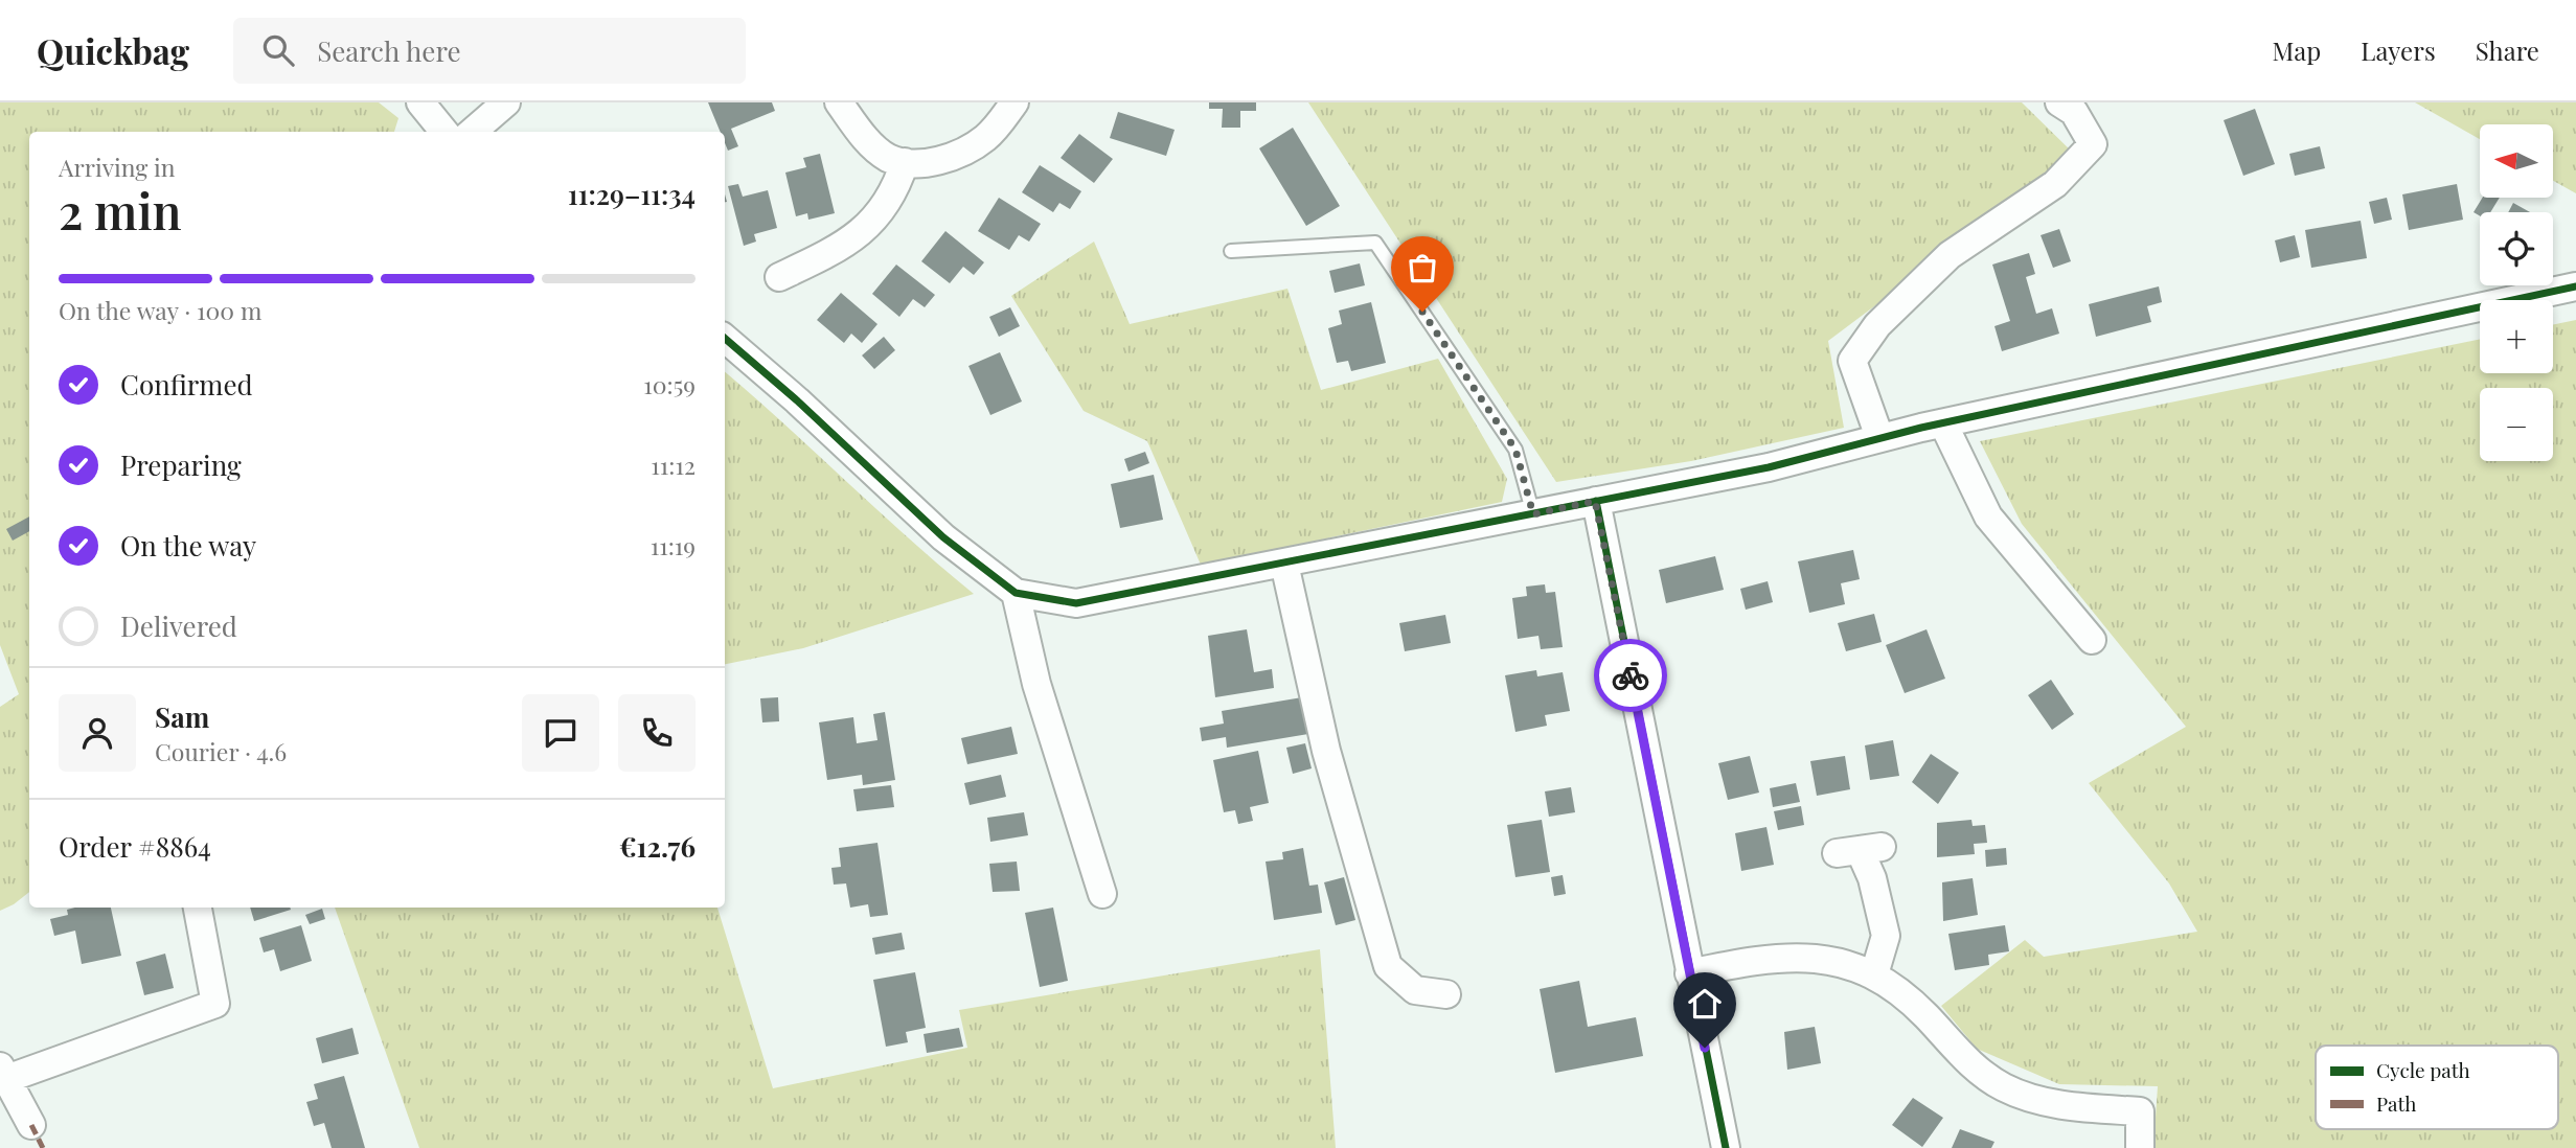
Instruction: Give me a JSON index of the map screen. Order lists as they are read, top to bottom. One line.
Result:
{"legend":["Cycle path","Path"],"north":"left","page":{"header":"Quickbag","search":"Search here","nav":["Map","Layers","Share"],"map_buttons":["+","−"],"heading":["2 min","Arriving in","11:29–11:34"],"panel":["Sam","Courier · 4.6","Order #8864","€12.76"],"bar":"On the way · 100 m","list":[["Confirmed","10:59"],["Preparing","11:12"],["On the way","11:19"],"Delivered"]}}
